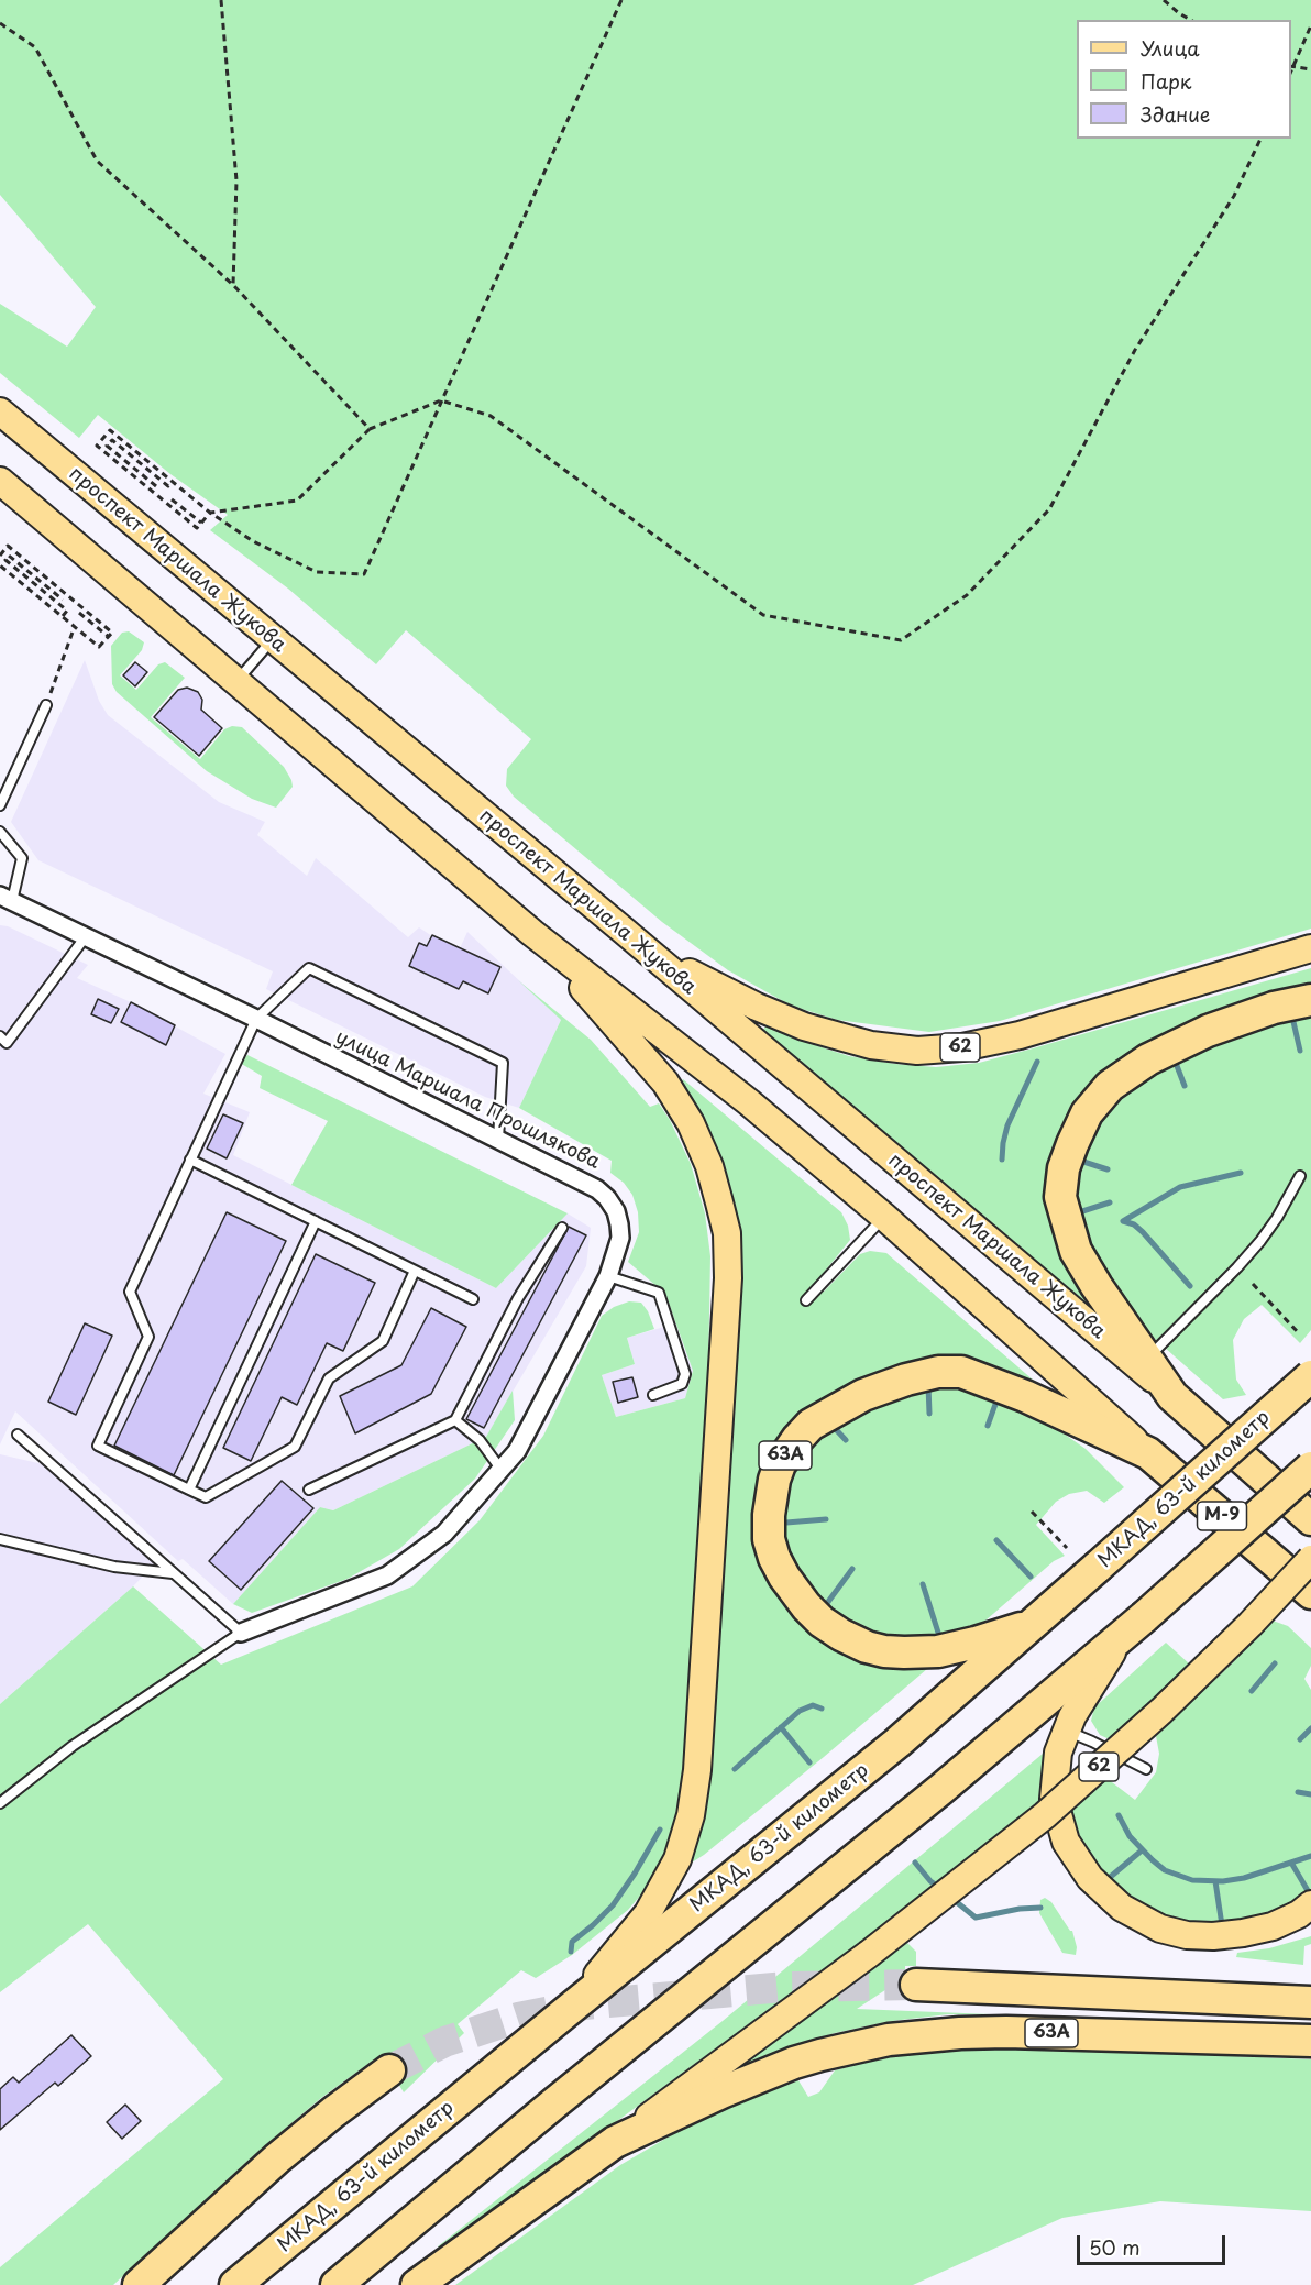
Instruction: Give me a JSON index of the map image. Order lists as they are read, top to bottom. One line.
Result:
{"streets":{"highway":["63A","МКАД, 63-й километр","М-9"],"main road":["проспект Маршала Жукова","62"],"street":["улица Маршала Прошлякова"]},"crossings":[["проспект Маршала Жукова","62"],["62","63A"],["62","М-9"],["63A","МКАД, 63-й километр"],["63A","М-9"]],"legend":["Улица","Парк","Здание"],"scale_bar":"50 m"}
